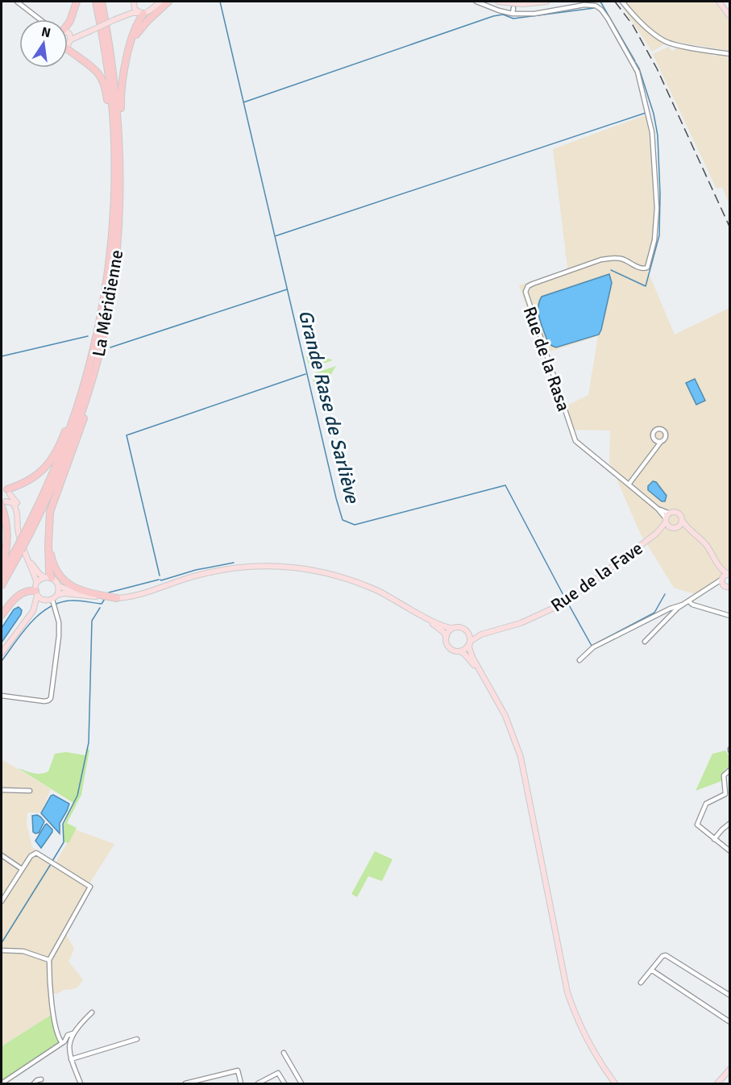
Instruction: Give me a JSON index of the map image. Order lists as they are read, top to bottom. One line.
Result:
{"streets":{"highway":["La Méridienne"],"main road":["Rue de la Fave"],"street":["Rue de la Rasa"]},"water":["Grande Rase de Sarliève"],"north":"top"}
